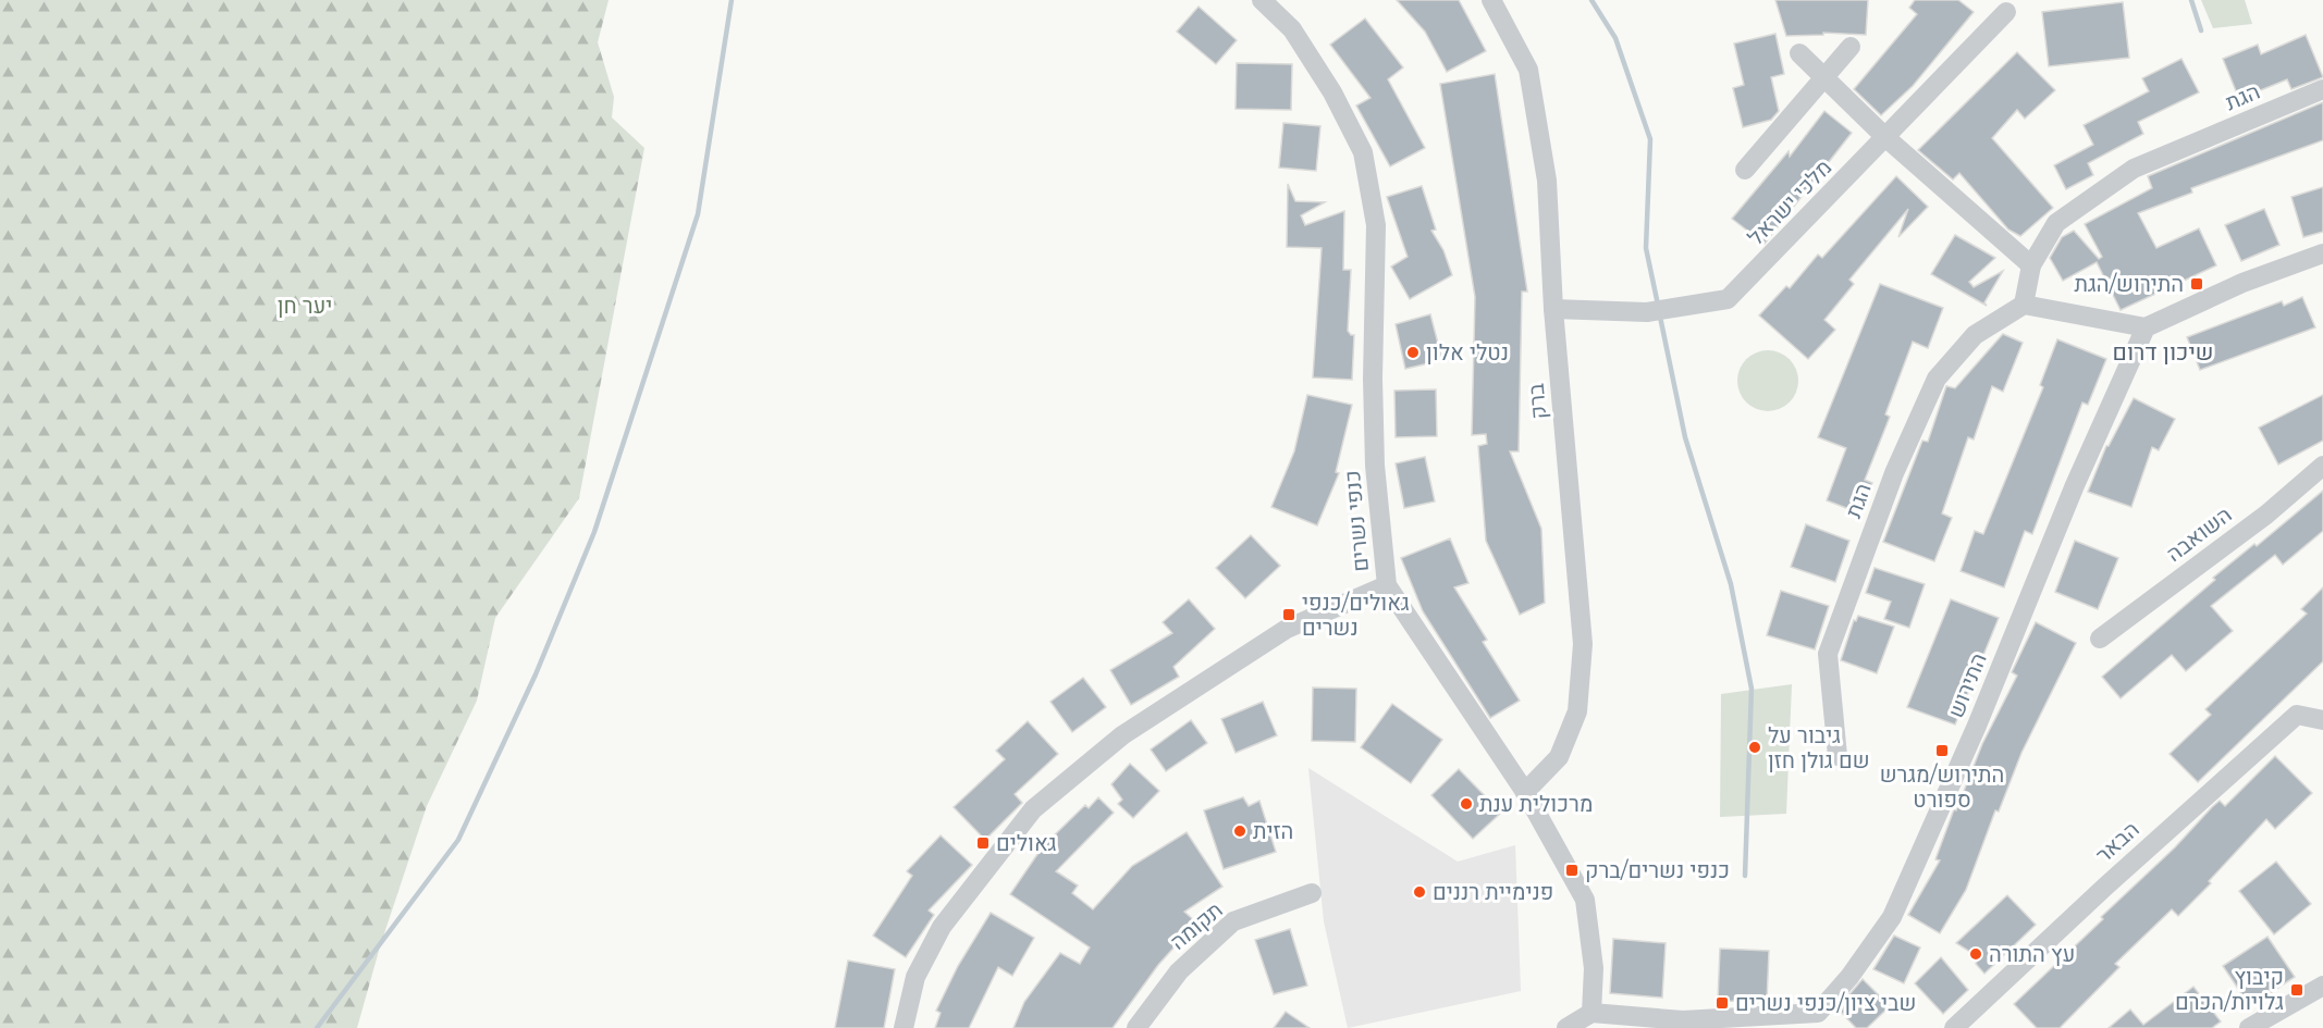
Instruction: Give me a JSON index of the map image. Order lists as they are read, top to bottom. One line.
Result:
{"streets":{"street":["הגת","מלכי ישראל","ברק","כנפי נשרים","השואבה","התירוש","הבאר","תקומה"]},"crossings":[["מלכי ישראל","ברק"],["ברק","כנפי נשרים"],["כנפי נשרים","התירוש"]],"districts":["שיכון דרום"],"parks":["יער חן"],"places":{"transit":["התירוש/הגת","גאולים/כנפי נשרים","התירוש/מגרש ספורט","גאולים","כנפי נשרים/ברק","קיבוץ גלויות/הכרם","שבי ציון/כנפי נשרים"],"other":["נטלי אלון","גיבור על שם גולן חזן","מרכולית ענת","הזית","פנימיית רננים","עץ התורה"]}}
